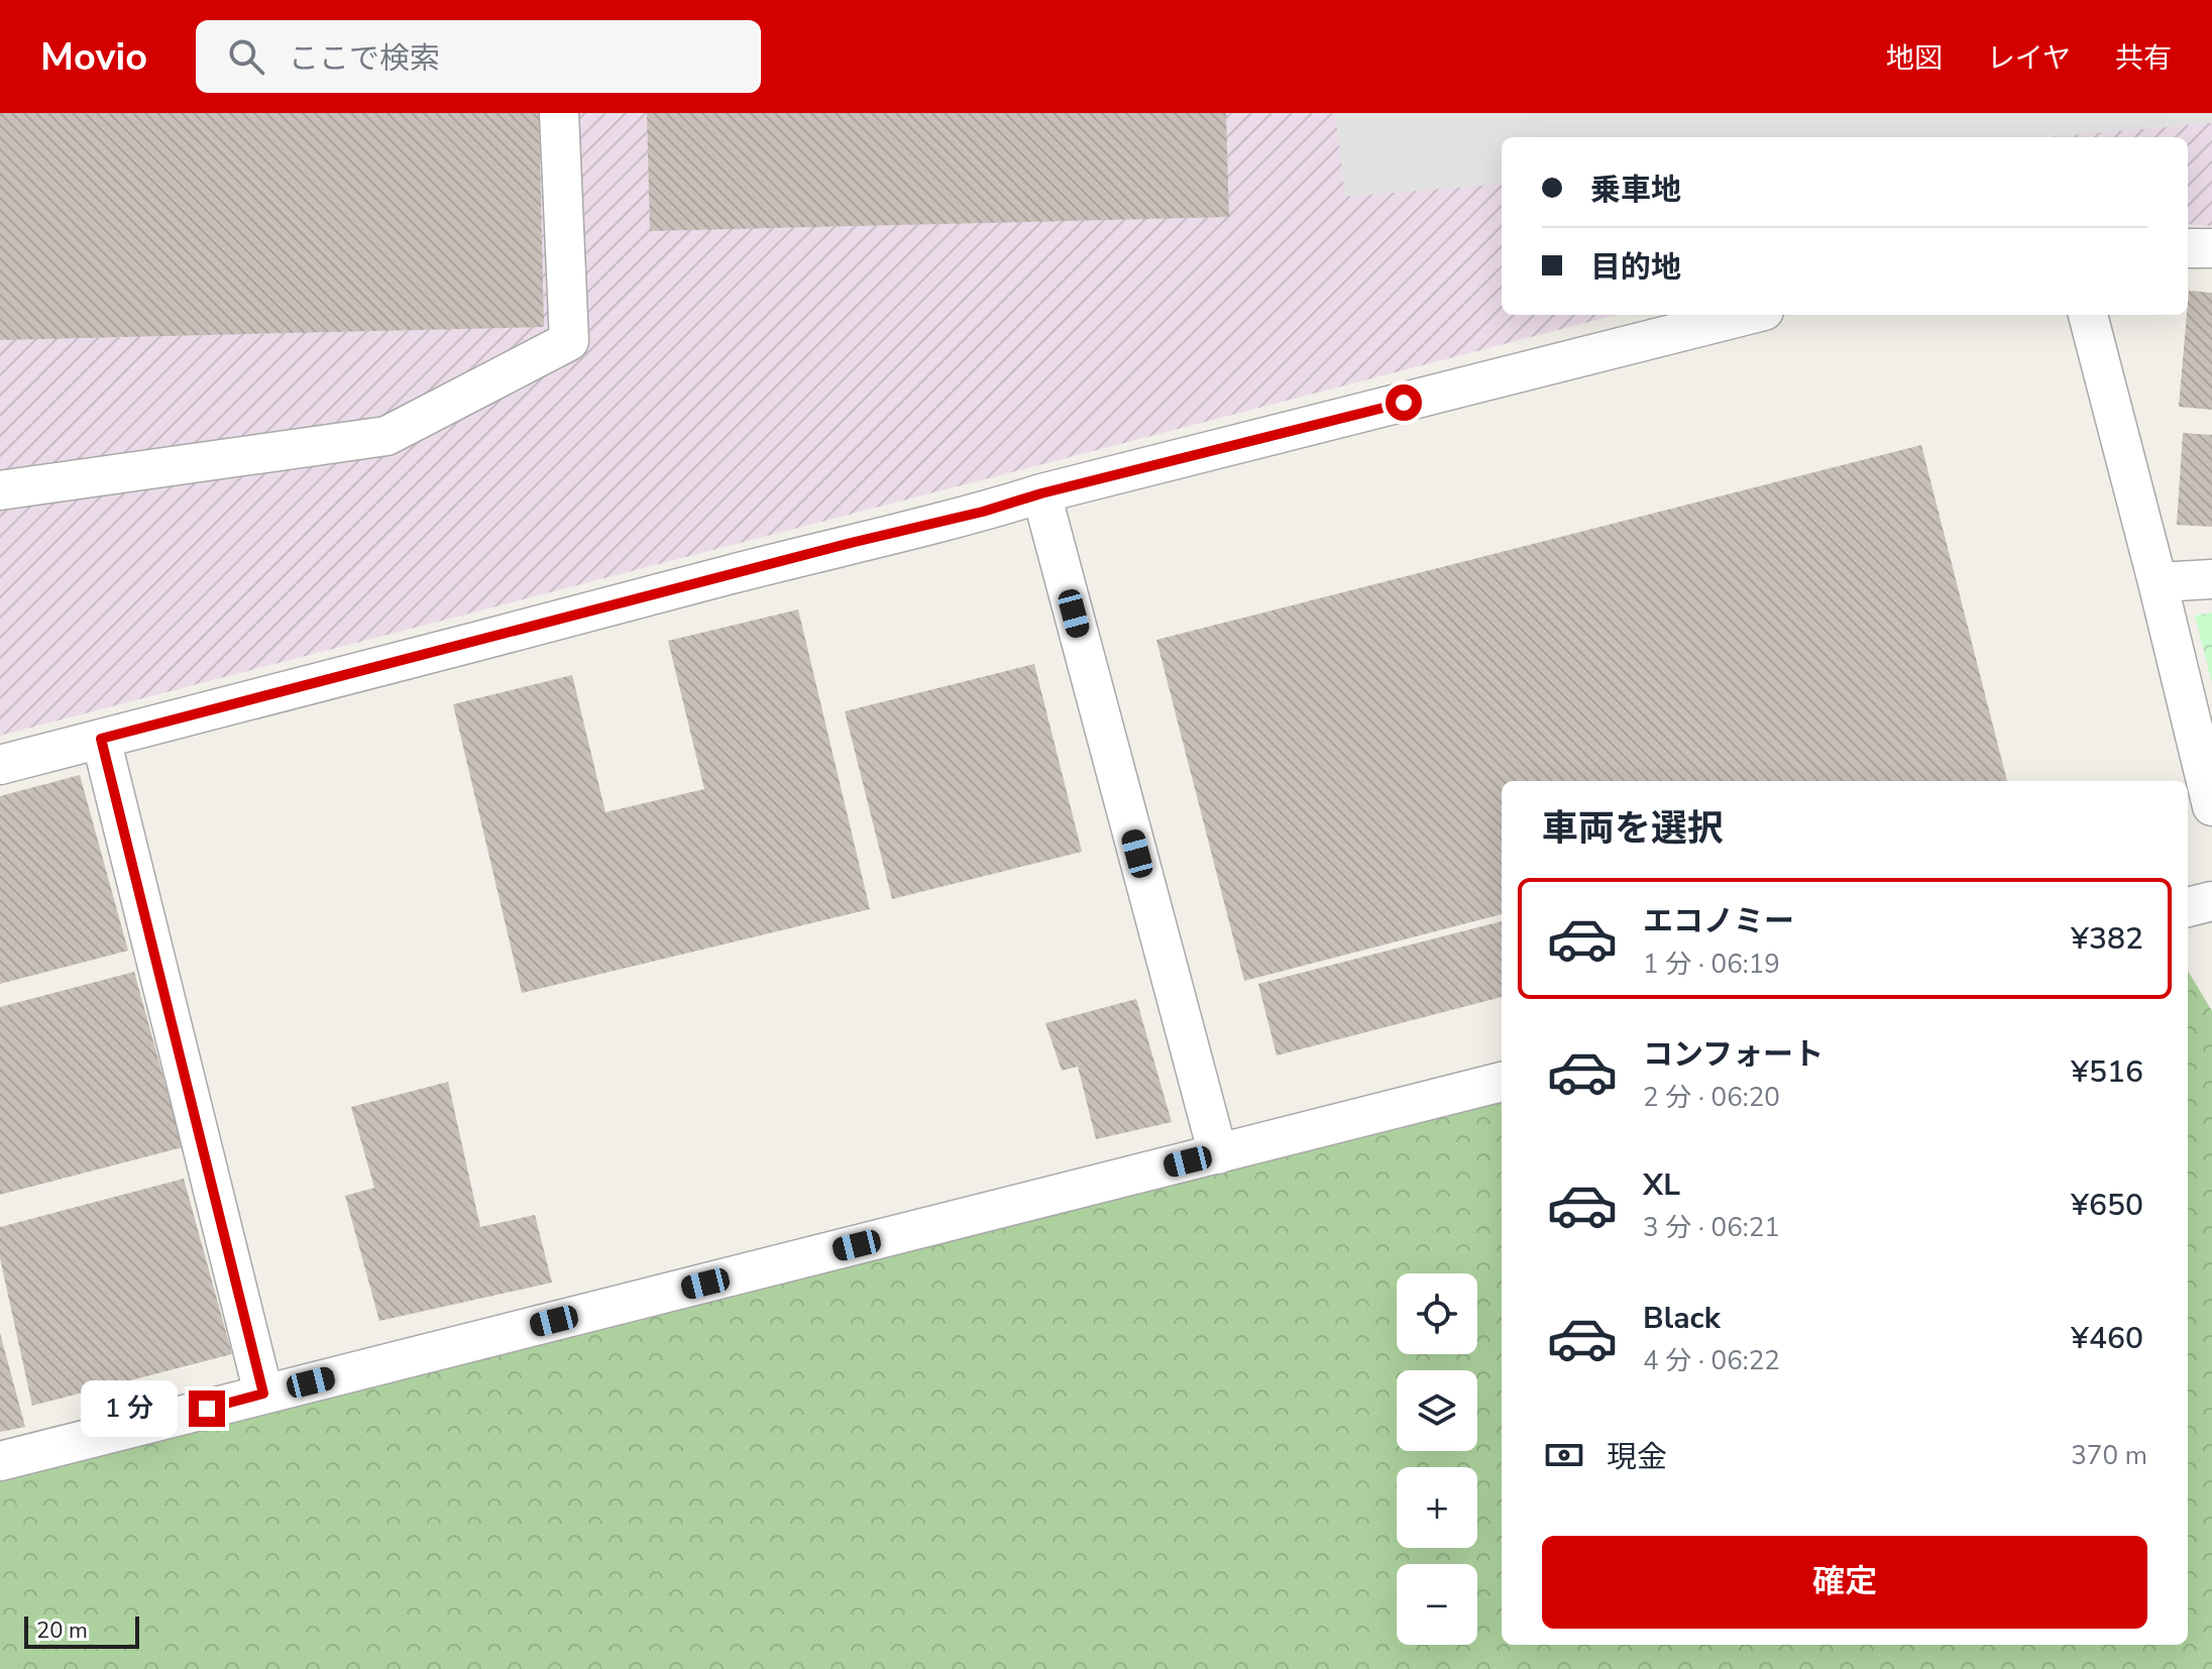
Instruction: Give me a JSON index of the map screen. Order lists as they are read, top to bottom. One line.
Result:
{"scale_bar":"20 m","page":{"header":"Movio","search":"ここで検索","nav":["地図","レイヤ","共有"],"banner":["乗車地","目的地"],"heading":"車両を選択","list":[{"name":"エコノミー","note":"1 分 · 06:19","value":"¥382"},{"name":"コンフォート","note":"2 分 · 06:20","value":"¥516"},{"name":"XL","note":"3 分 · 06:21","value":"¥650"},{"name":"Black","note":"4 分 · 06:22","value":"¥460"}],"map_buttons":["+","−"],"bubble":"1 分","pay":["現金","370 m"],"buttons":"確定","scale":"20 m"}}
